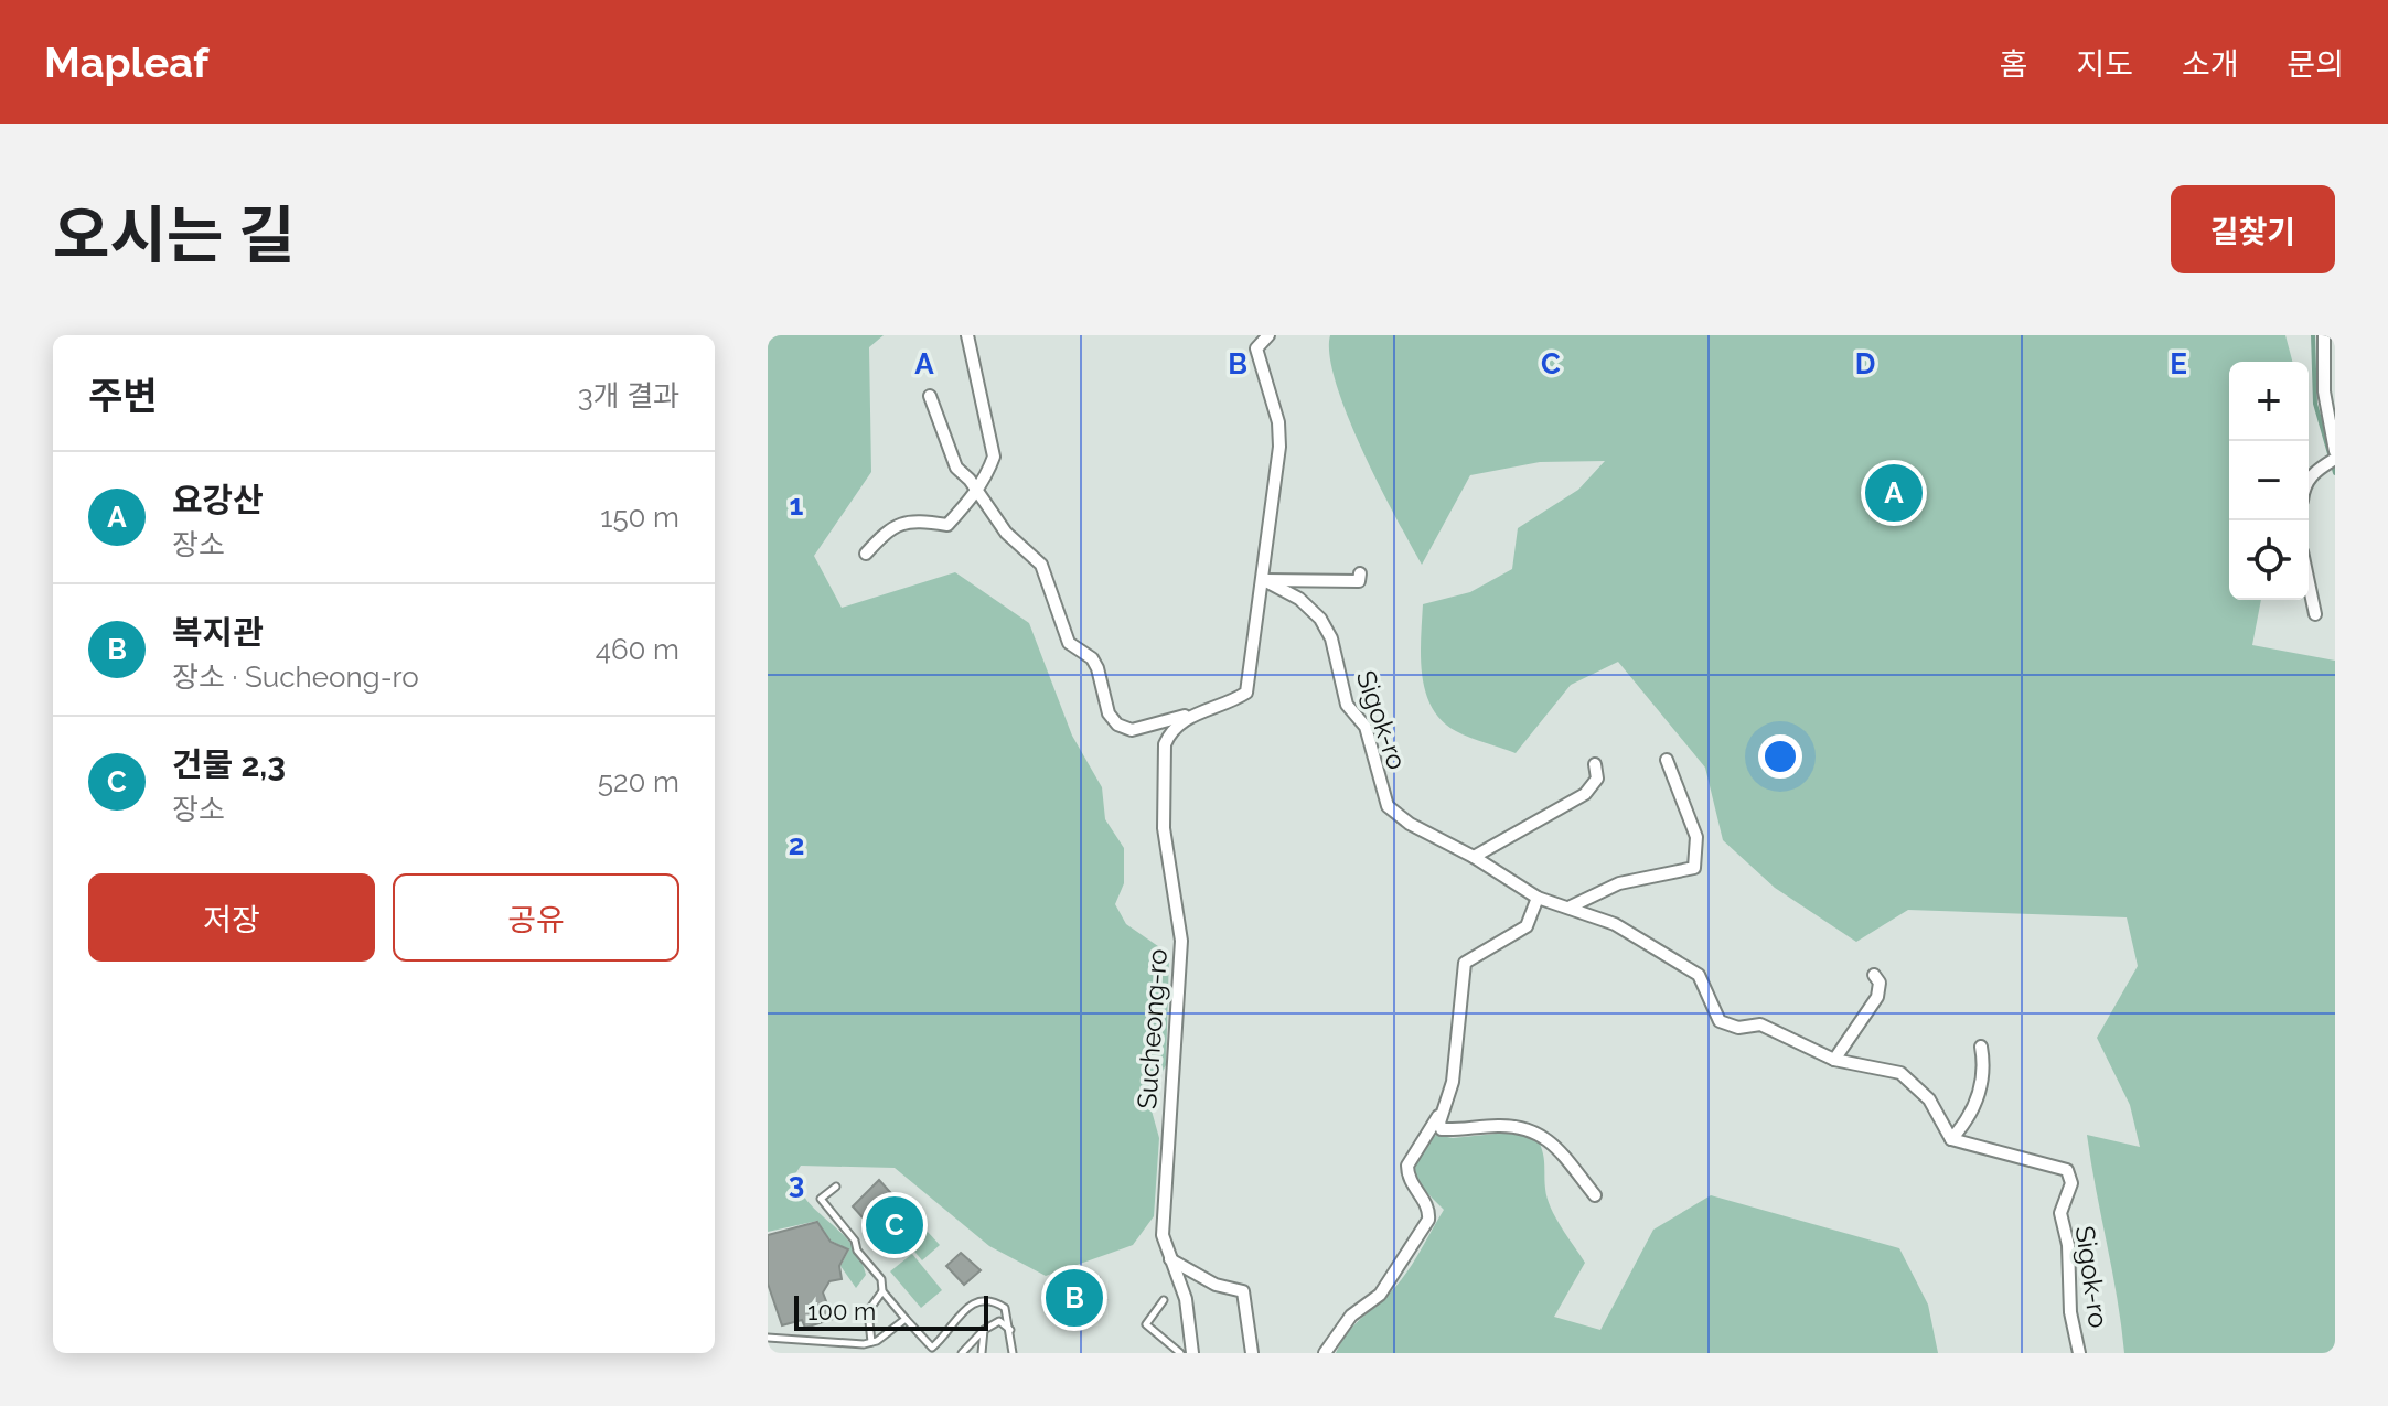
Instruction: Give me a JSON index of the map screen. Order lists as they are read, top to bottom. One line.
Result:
{"streets":{"street":["Sigok-ro","Sucheong-ro"]},"scale_bar":"100 m","page":{"header":"Mapleaf","nav":["홈","지도","소개","문의"],"title":"오시는 길","buttons":["길찾기",["저장","공유"]],"heading":["주변","3개 결과"],"map_buttons":["+","−"],"list":[{"mark":"A","name":"요강산","note":"장소","value":"150 m"},{"mark":"B","name":"복지관","note":"장소 · Sucheong-ro","value":"460 m"},{"mark":"C","name":"건물 2,3","note":"장소","value":"520 m"}],"pins":["A","C","B"],"scale":"100 m"},"grid":{"columns":["A","B","C","D","E"],"rows":["1","2","3"]}}
